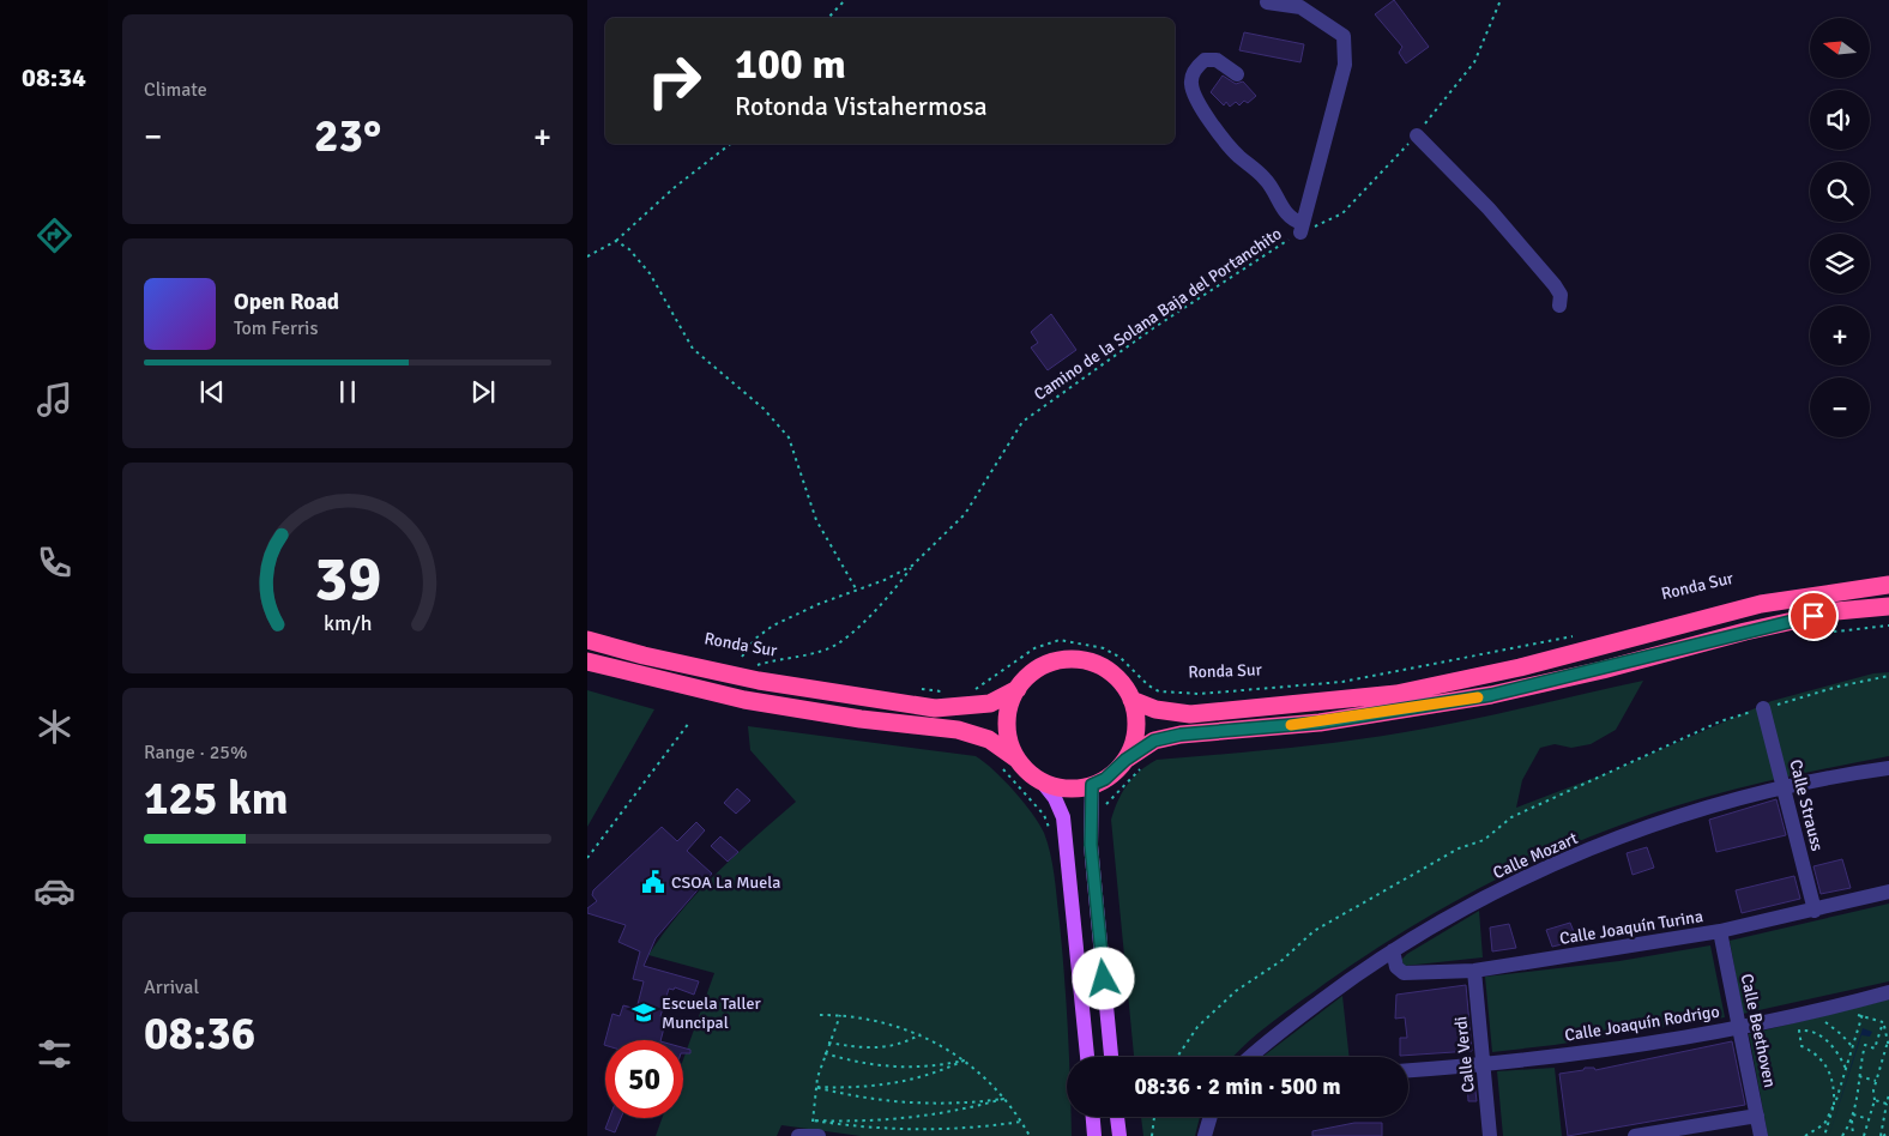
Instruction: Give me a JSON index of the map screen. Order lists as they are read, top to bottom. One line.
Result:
{"streets":{"highway":["Ronda Sur"],"street":["Calle Strauss","Calle Mozart","Calle Joaquín Turina","Calle Joaquín Rodrigo","Calle Beethoven","Calle Verdi"],"path":["Camino de la Solana Baja del Portanchito"]},"crossings":[["Camino de la Solana Baja del Portanchito","Ronda Sur"],["Calle Strauss","Calle Mozart"],["Calle Strauss","Calle Joaquín Turina"],["Calle Mozart","Calle Joaquín Turina"],["Calle Joaquín Turina","Calle Beethoven"],["Calle Joaquín Turina","Calle Verdi"],["Calle Joaquín Rodrigo","Calle Beethoven"],["Calle Joaquín Rodrigo","Calle Verdi"]],"places":{"public building":["CSOA La Muela"],"school or university":["Escuela Taller Muncipal"]},"north":"left","page":{"tabs":"08:34","tile":["Climate",["Range · 25%","125 km"],["Arrival","08:36"]],"map_buttons":["+","−"],"turn":["100 m","Rotonda Vistahermosa"],"heat":["−","23°","+"],"song":["Open Road","Tom Ferris"],"limit":"50","trip":"08:36 · 2 min · 500 m","gauge":["39","km/h"]}}
